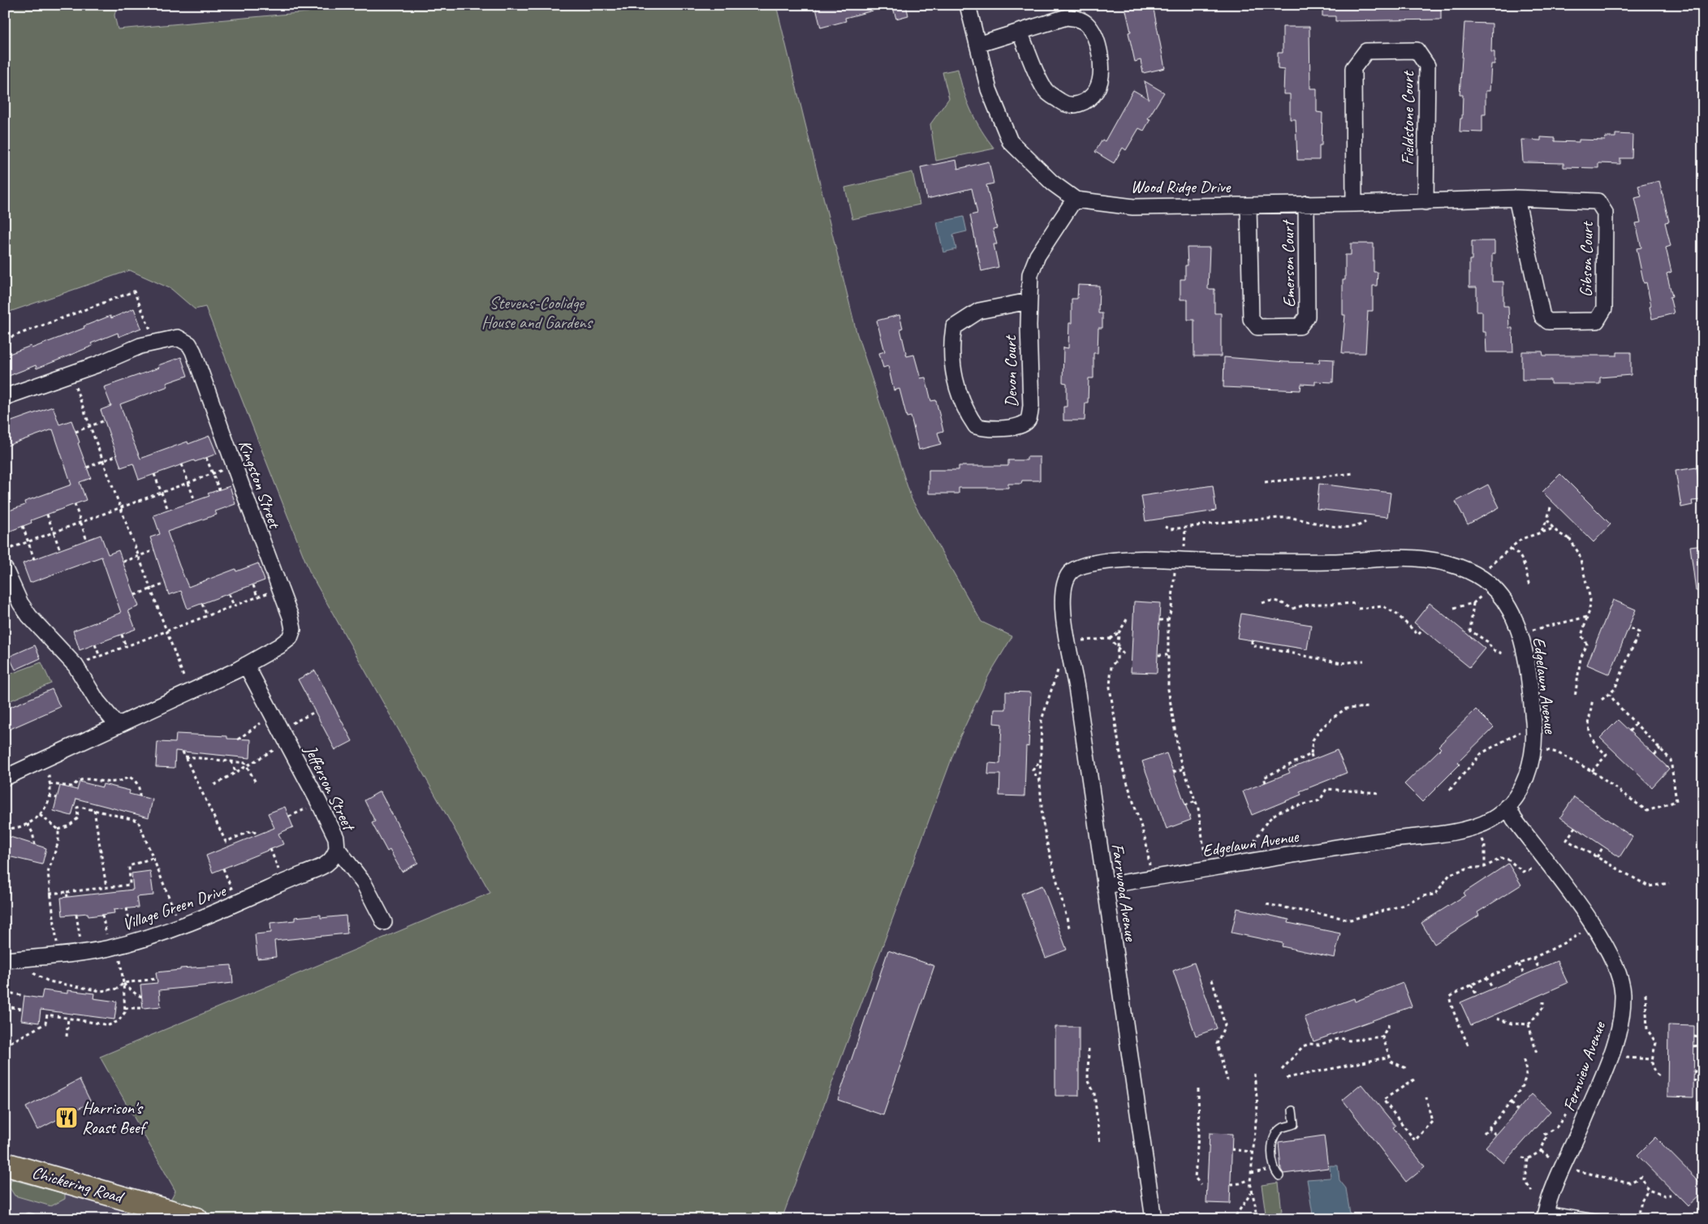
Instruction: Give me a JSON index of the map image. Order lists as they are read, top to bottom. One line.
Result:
{"streets":{"main road":["Chickering Road"],"street":["Fieldstone Court","Wood Ridge Drive","Gibson Court","Emerson Court","Devon Court","Kingston Street","Edgelawn Avenue","Jefferson Street","Farrwood Avenue","Village Green Drive","Fernview Avenue"]},"crossings":[["Fieldstone Court","Wood Ridge Drive"],["Wood Ridge Drive","Gibson Court"],["Wood Ridge Drive","Emerson Court"],["Wood Ridge Drive","Devon Court"],["Kingston Street","Jefferson Street"],["Edgelawn Avenue","Farrwood Avenue"],["Edgelawn Avenue","Fernview Avenue"],["Jefferson Street","Village Green Drive"]],"parks":["Stevens-Coolidge House and Gardens"],"places":{"restaurant":["Harrison's Roast Beef"]}}
